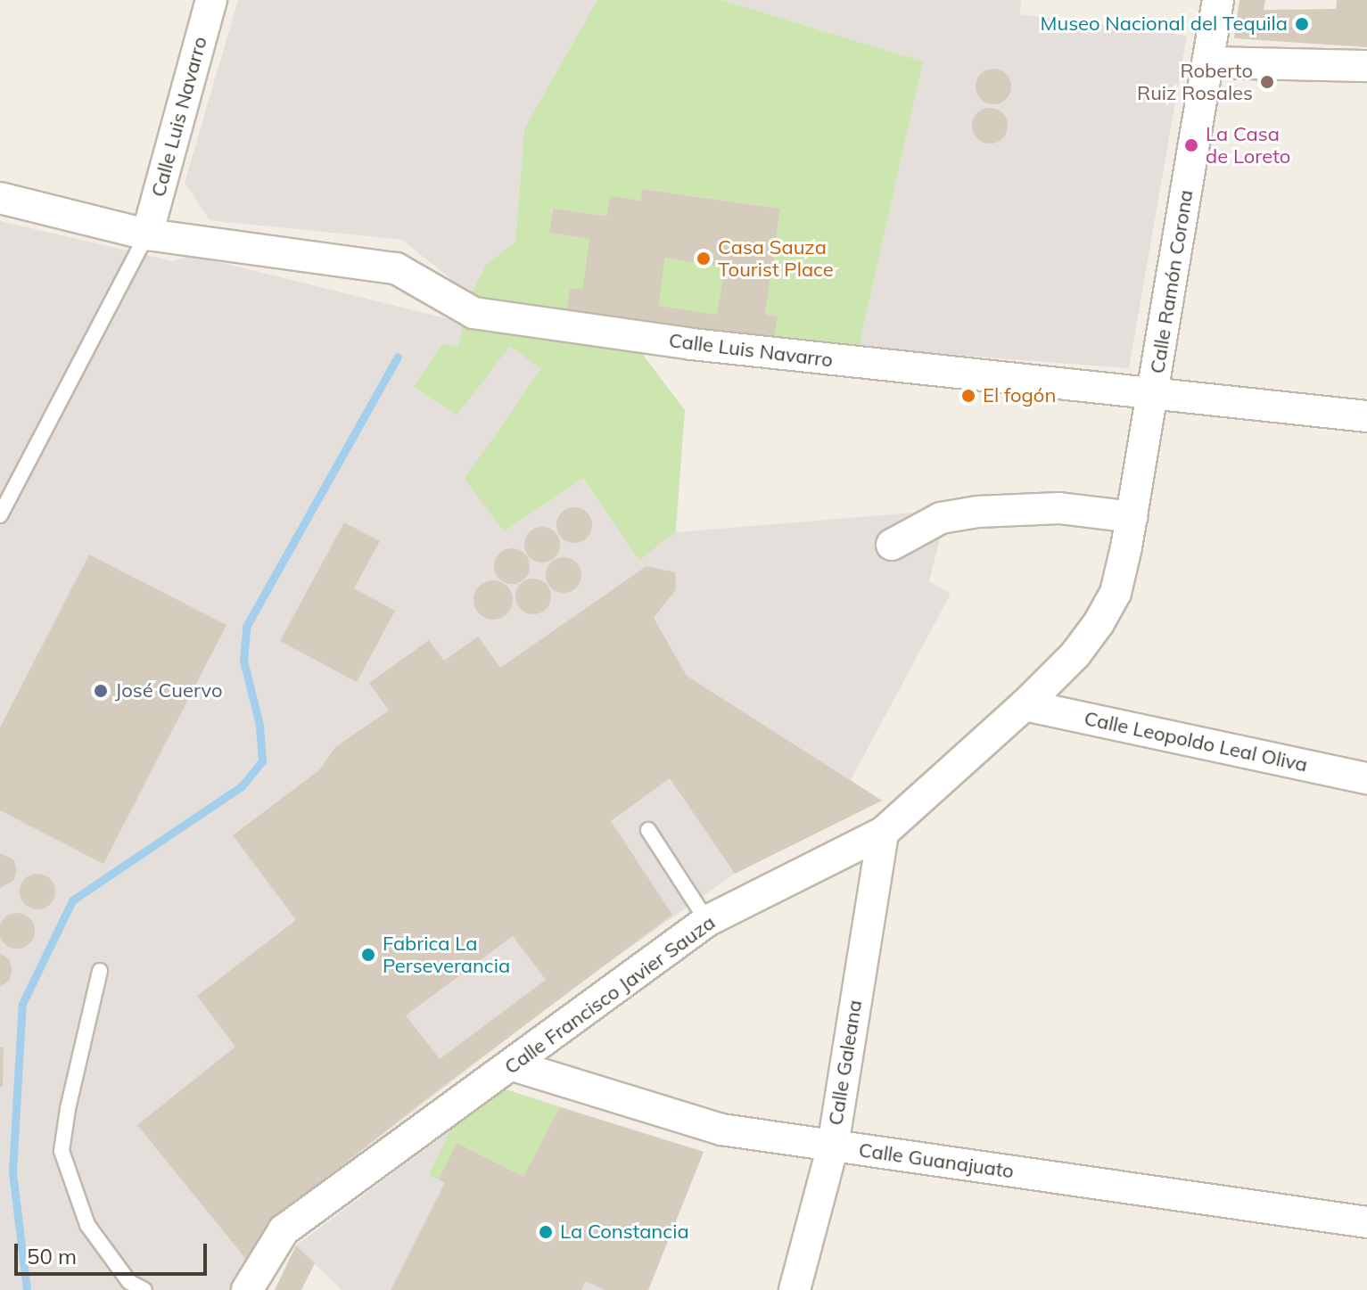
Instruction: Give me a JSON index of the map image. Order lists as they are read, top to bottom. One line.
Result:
{"streets":{"street":["Calle Luis Navarro","Calle Ramón Corona","Calle Leopoldo Leal Oliva","Calle Francisco Javier Sauza","Calle Galeana","Calle Guanajuato"]},"crossings":[["Calle Luis Navarro","Calle Ramón Corona"],["Calle Luis Navarro","Calle Francisco Javier Sauza"],["Calle Ramón Corona","Calle Francisco Javier Sauza"],["Calle Leopoldo Leal Oliva","Calle Francisco Javier Sauza"],["Calle Francisco Javier Sauza","Calle Galeana"],["Calle Francisco Javier Sauza","Calle Guanajuato"],["Calle Galeana","Calle Guanajuato"]],"places":["Museo Nacional del Tequila","Roberto Ruiz Rosales","La Casa de Loreto","Casa Sauza Tourist Place","El fogón","José Cuervo","Fabrica La Perseverancia","La Constancia"],"scale_bar":"50 m"}
